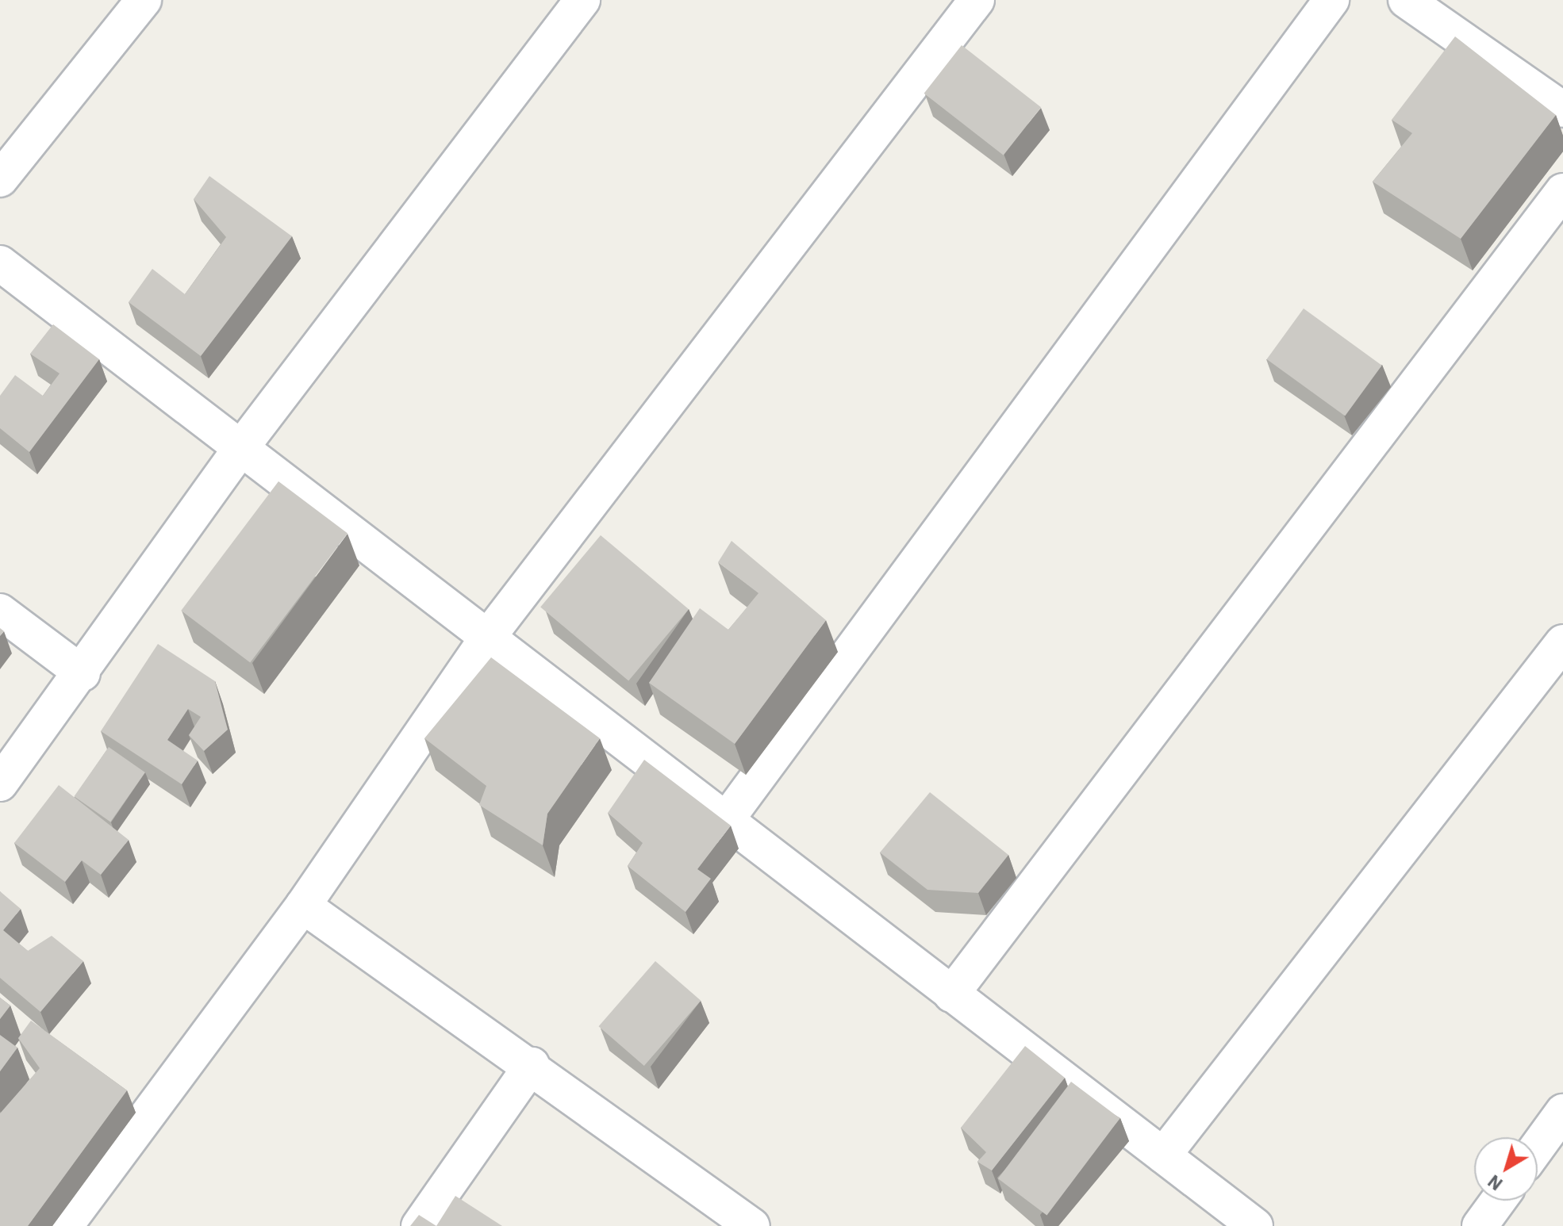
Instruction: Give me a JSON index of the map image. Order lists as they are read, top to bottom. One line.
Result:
{"north":"bottom left"}
